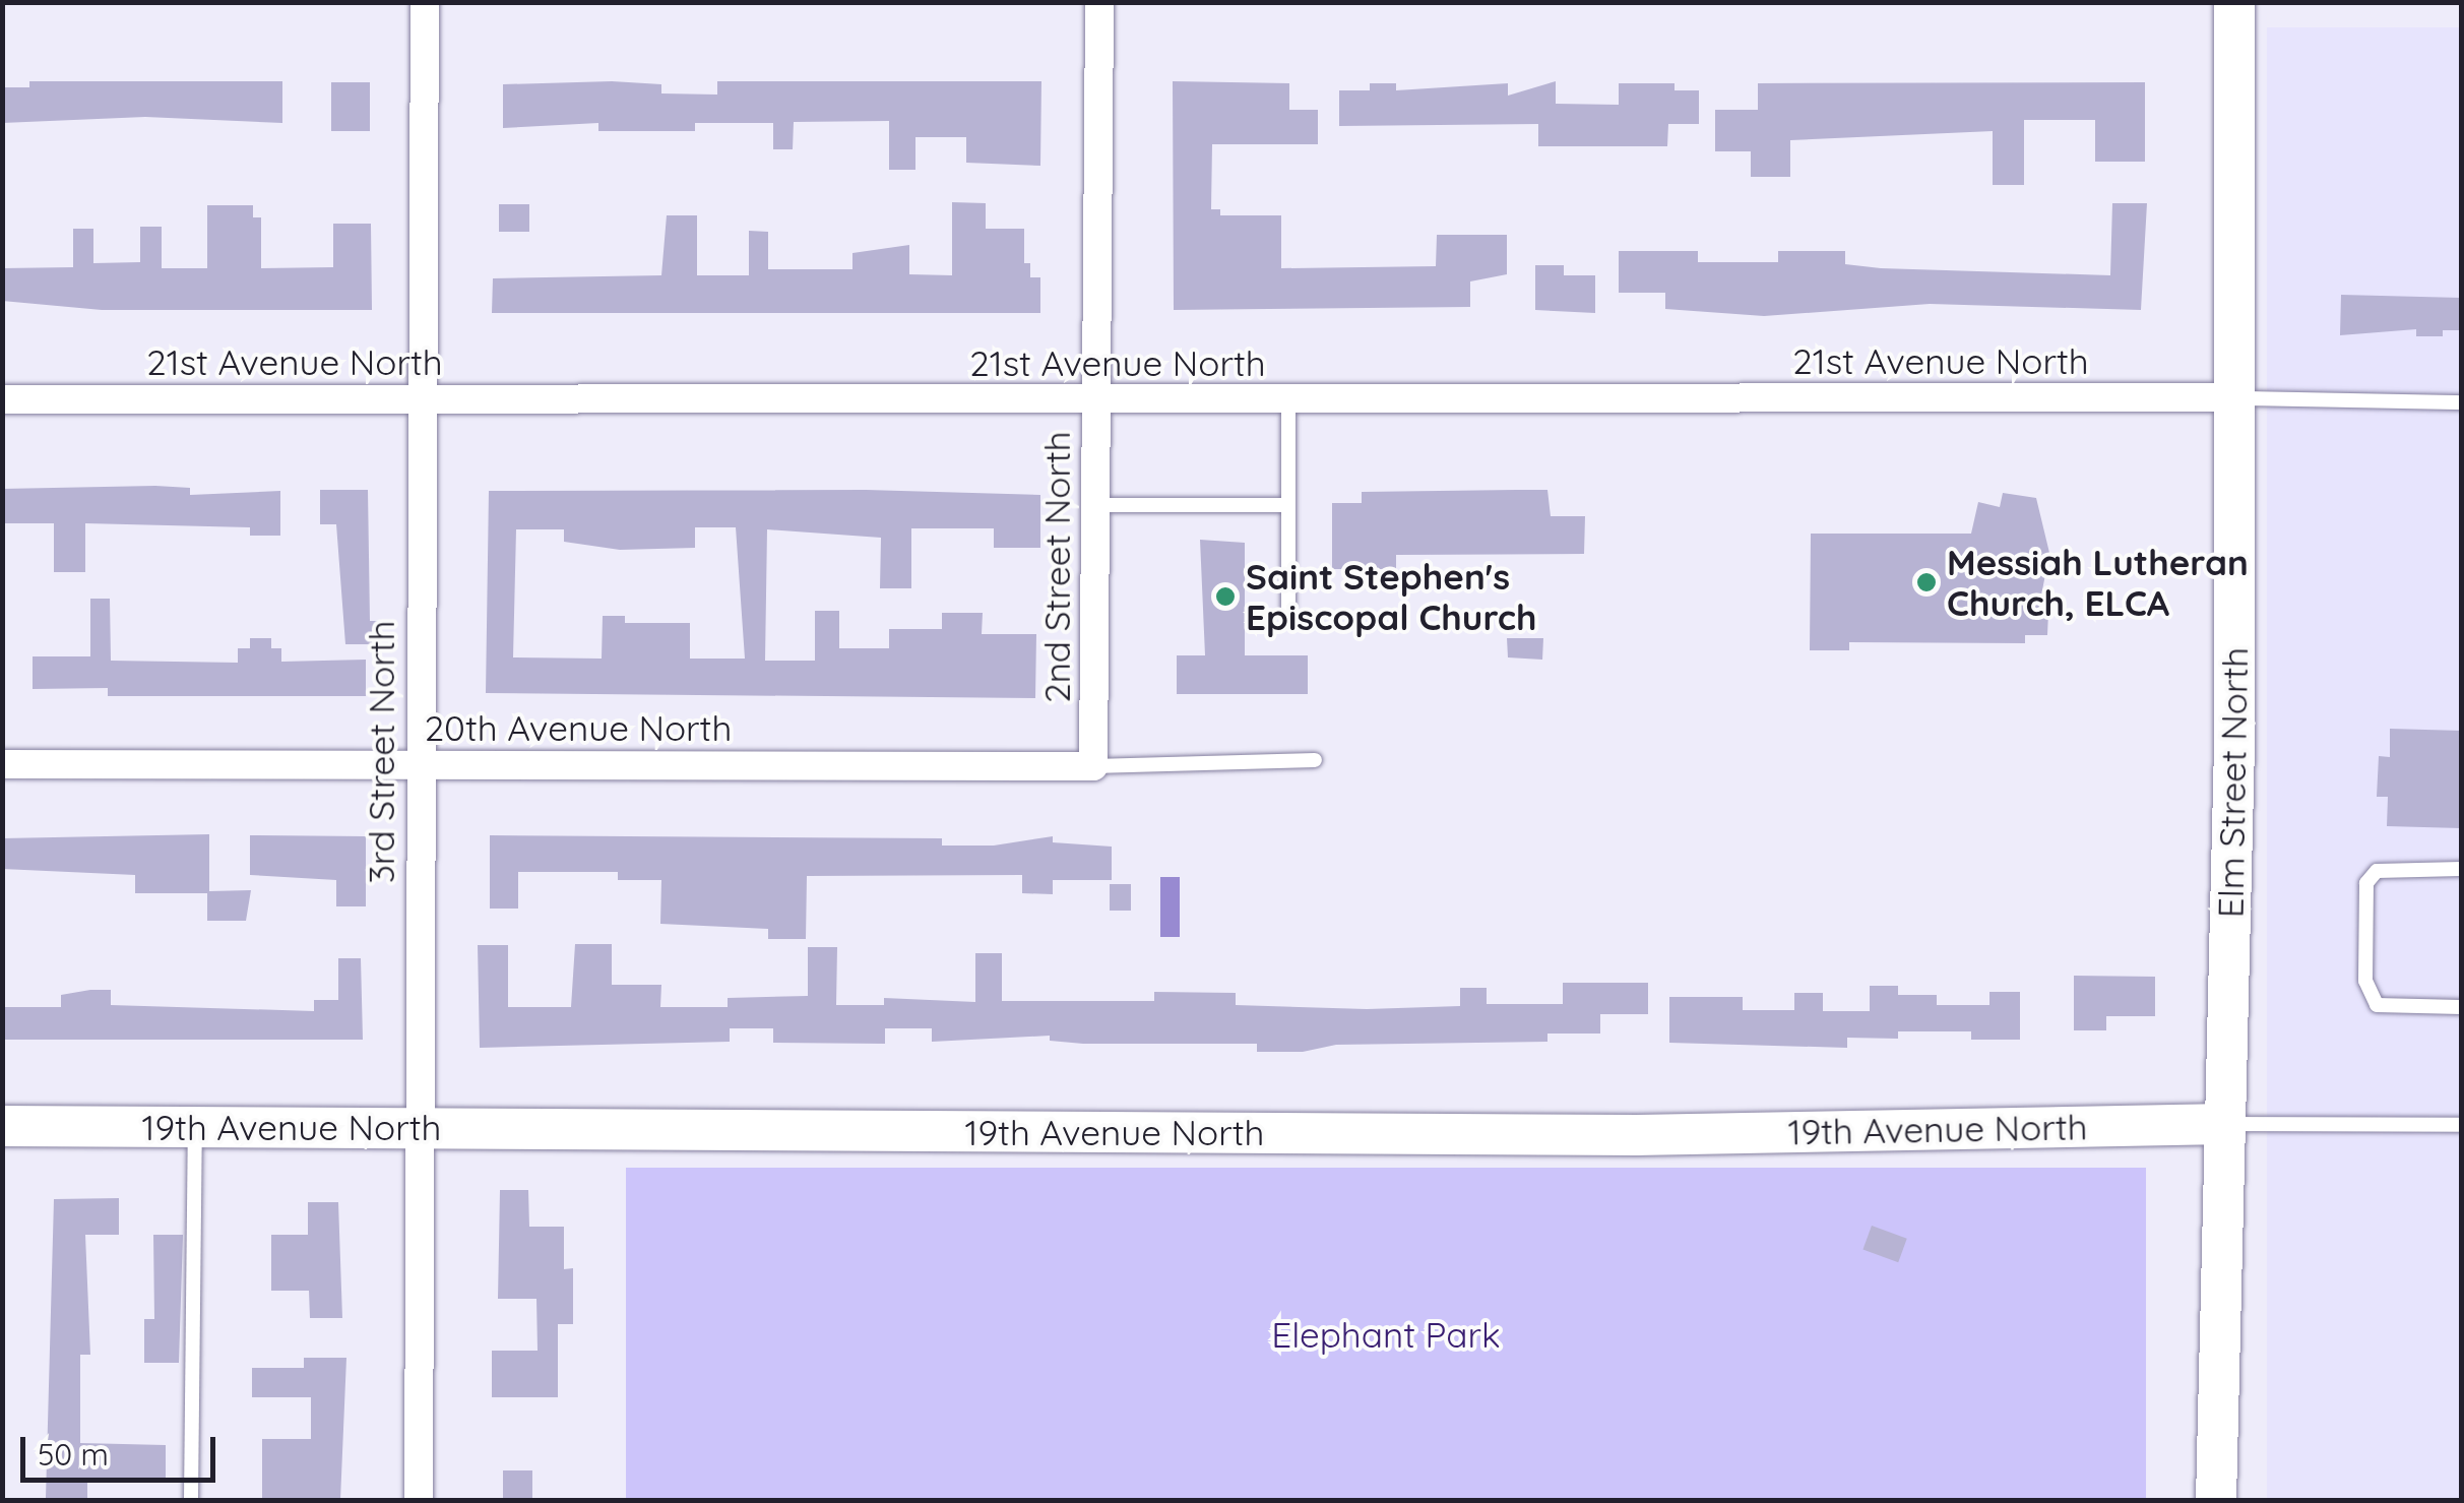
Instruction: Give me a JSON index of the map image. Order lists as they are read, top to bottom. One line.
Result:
{"streets":{"street":["21st Avenue North","2nd Street North","20th Avenue North","3rd Street North","Elm Street North","19th Avenue North"]},"crossings":[["21st Avenue North","2nd Street North"],["21st Avenue North","3rd Street North"],["21st Avenue North","Elm Street North"],["2nd Street North","20th Avenue North"],["20th Avenue North","3rd Street North"],["3rd Street North","19th Avenue North"],["Elm Street North","19th Avenue North"]],"parks":["Elephant Park"],"places":["Messiah Lutheran Church, ELCA","Saint Stephen's Episcopal Church"],"scale_bar":"50 m"}
